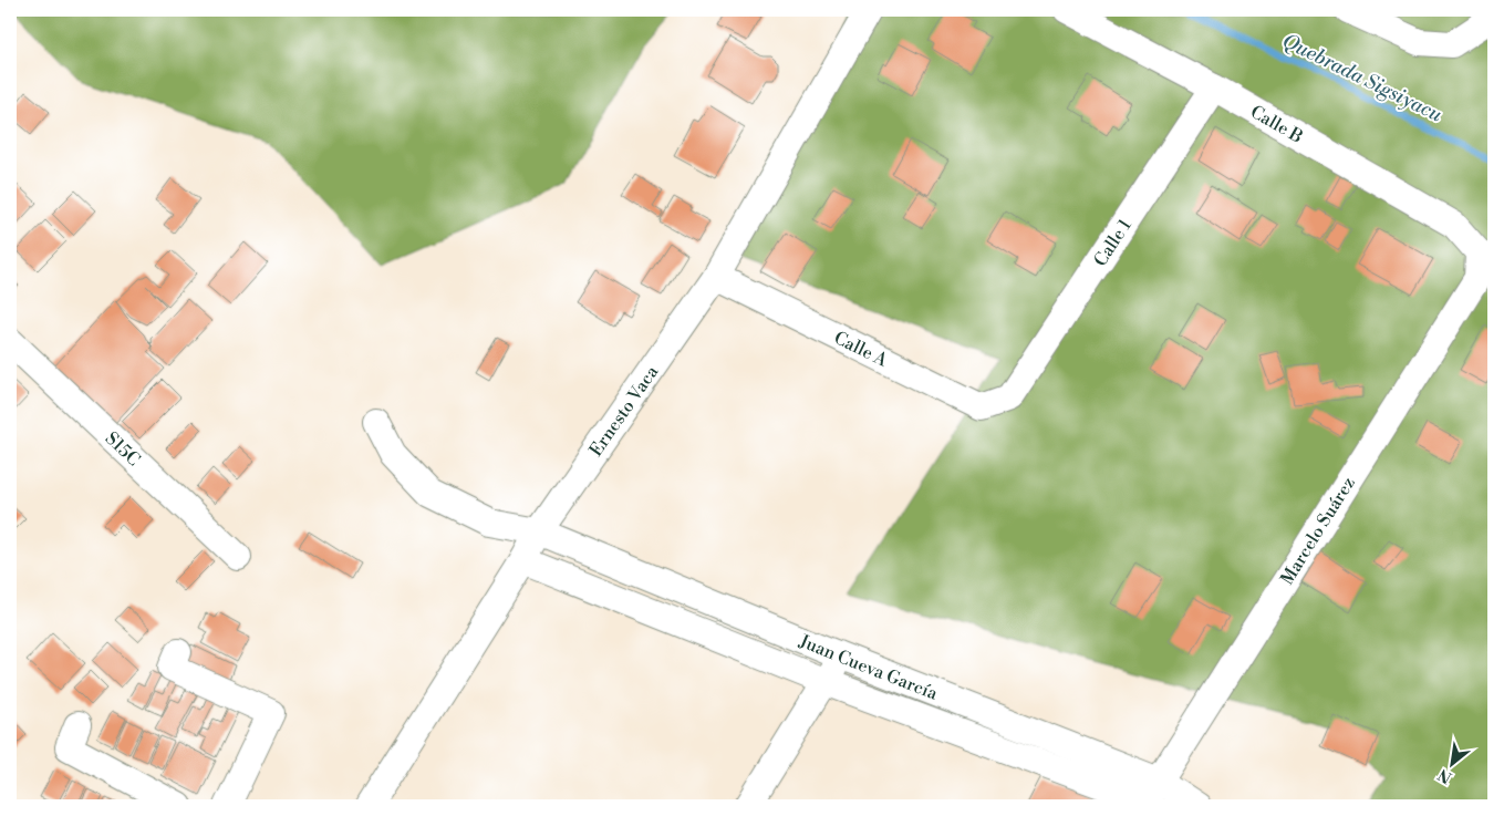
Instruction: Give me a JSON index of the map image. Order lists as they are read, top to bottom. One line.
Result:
{"streets":{"street":["Calle B","Calle 1","Calle A","Ernesto Vaca","S15C","Marcelo Suárez","Juan Cueva García"]},"crossings":[["Calle B","Calle 1"],["Calle B","Marcelo Suárez"],["Calle 1","Calle A"],["Calle A","Ernesto Vaca"],["Ernesto Vaca","Juan Cueva García"],["Marcelo Suárez","Juan Cueva García"]],"water":["Quebrada Sigsiyacu"],"north":"bottom left"}
